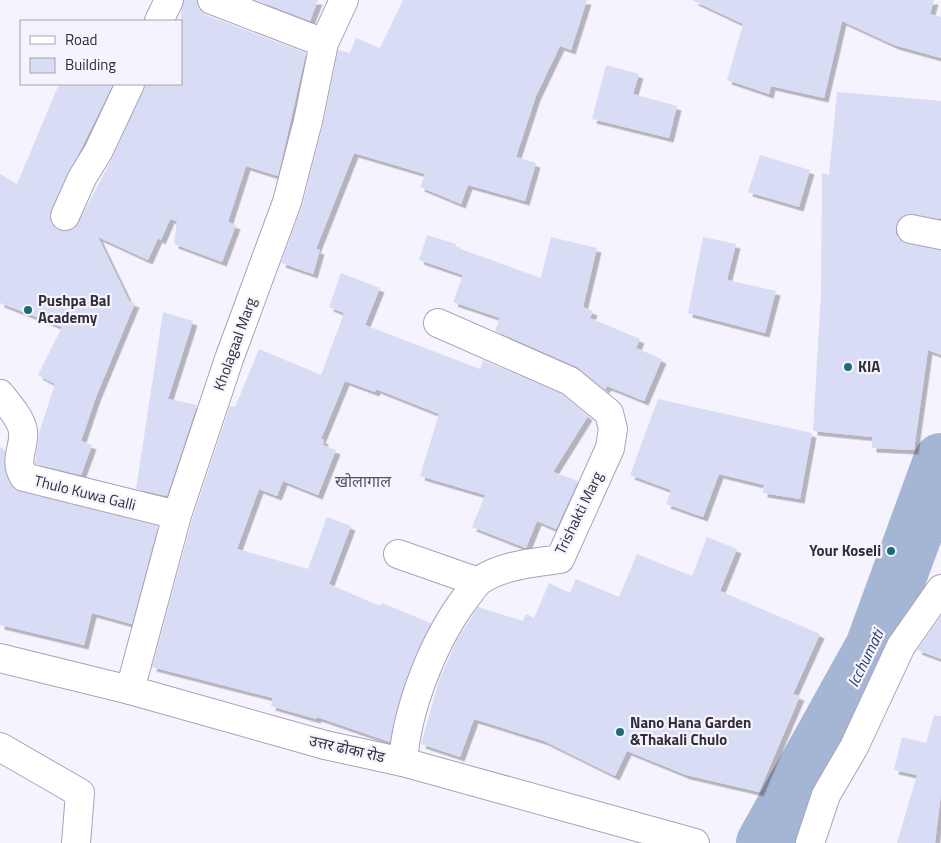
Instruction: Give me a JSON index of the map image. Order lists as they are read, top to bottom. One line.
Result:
{"streets":{"street":["Kholagaal Marg","Thulo Kuwa Galli","Trishakti Marg","उत्तर ढोका रोड"]},"crossings":[["Kholagaal Marg","Thulo Kuwa Galli"],["Kholagaal Marg","उत्तर ढोका रोड"],["Trishakti Marg","उत्तर ढोका रोड"]],"districts":["खोलागाल"],"water":["Icchumati"],"places":["Pushpa Bal Academy","KIA","Your Koseli","Nano Hana Garden &Thakali Chulo"],"legend":["Road","Building"]}
